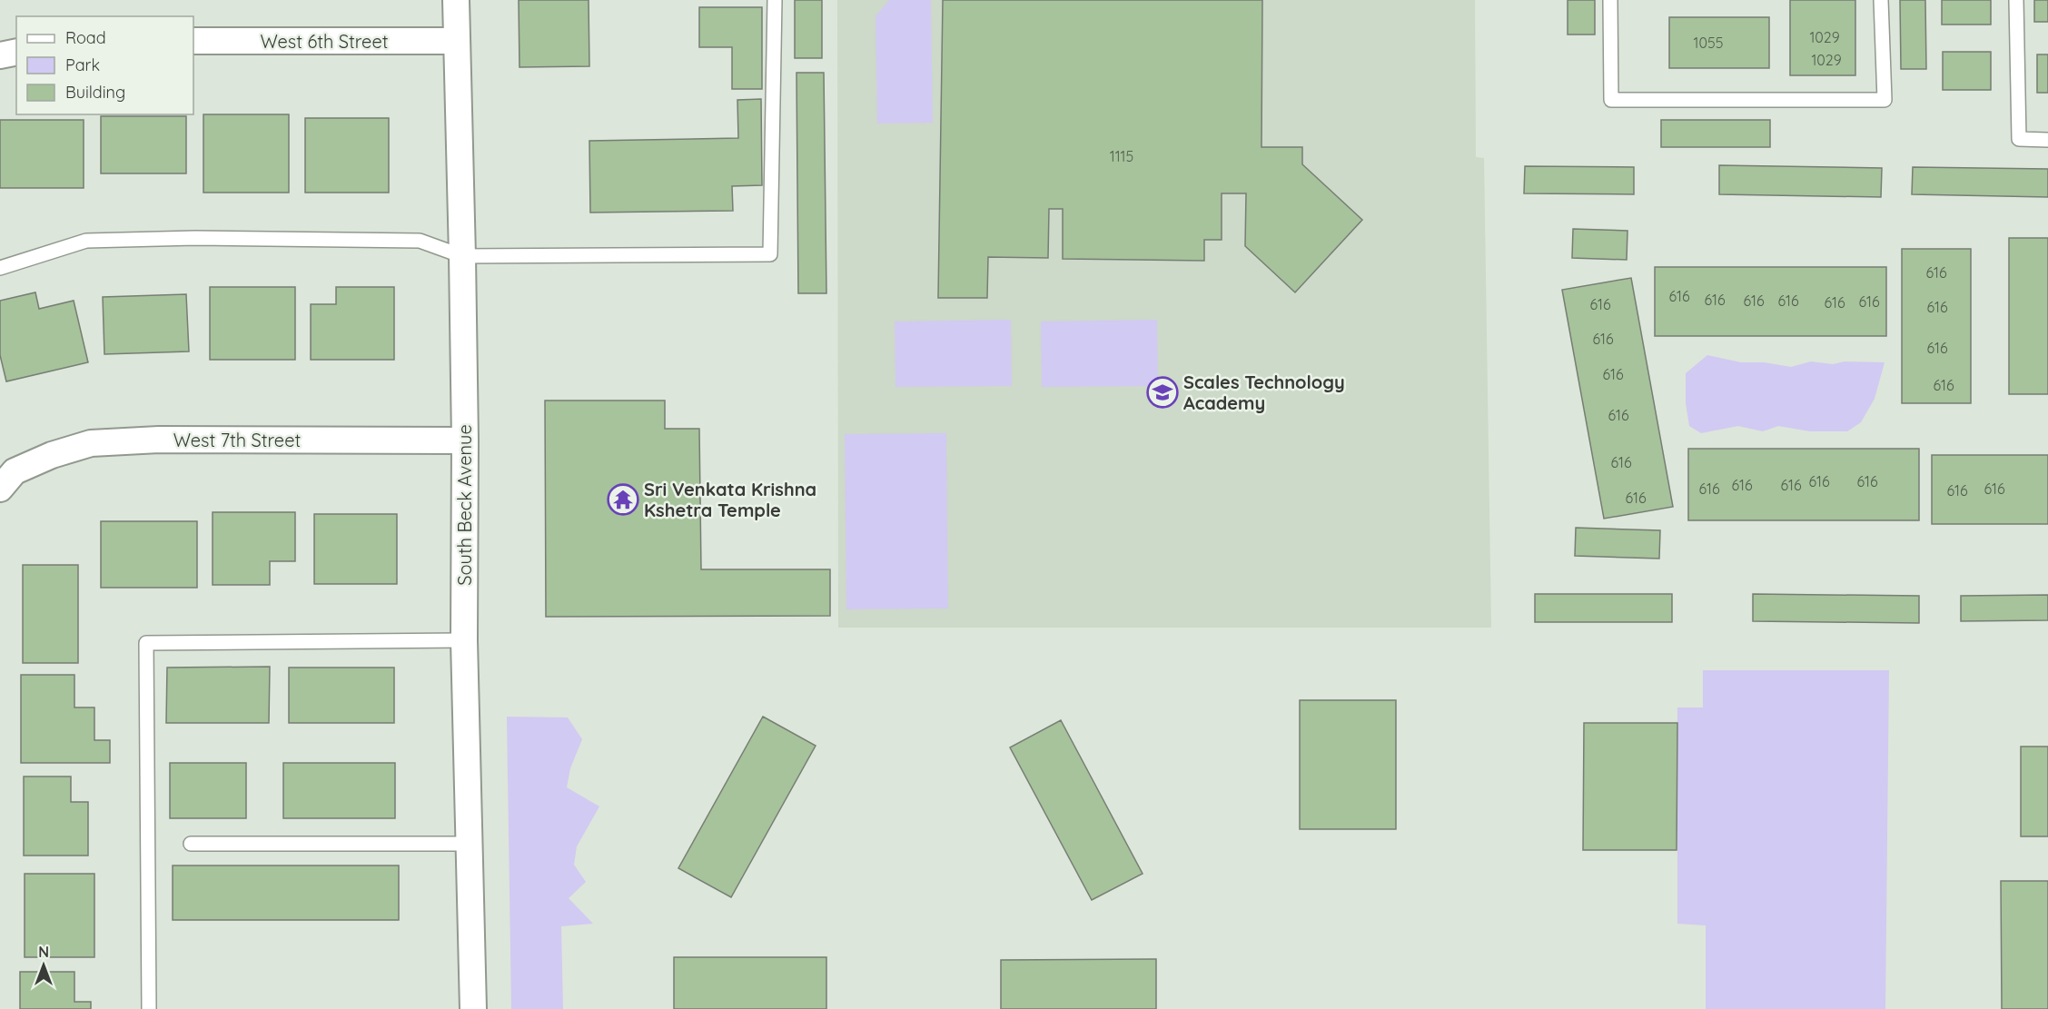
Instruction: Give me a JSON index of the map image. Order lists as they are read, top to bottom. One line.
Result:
{"streets":{"street":["West 6th Street","West 7th Street","South Beck Avenue"]},"crossings":[["West 6th Street","South Beck Avenue"],["West 7th Street","South Beck Avenue"]],"places":{"school or university":["Scales Technology Academy"],"temple":["Sri Venkata Krishna Kshetra Temple"]},"house_numbers":["1029","1055","1029","1115","616","616","616","616","616","616","616","616","616","616","616","616","616","616","616","616","616","616","616","616","616","616","616"],"legend":["Road","Park","Building"],"north":"top"}
